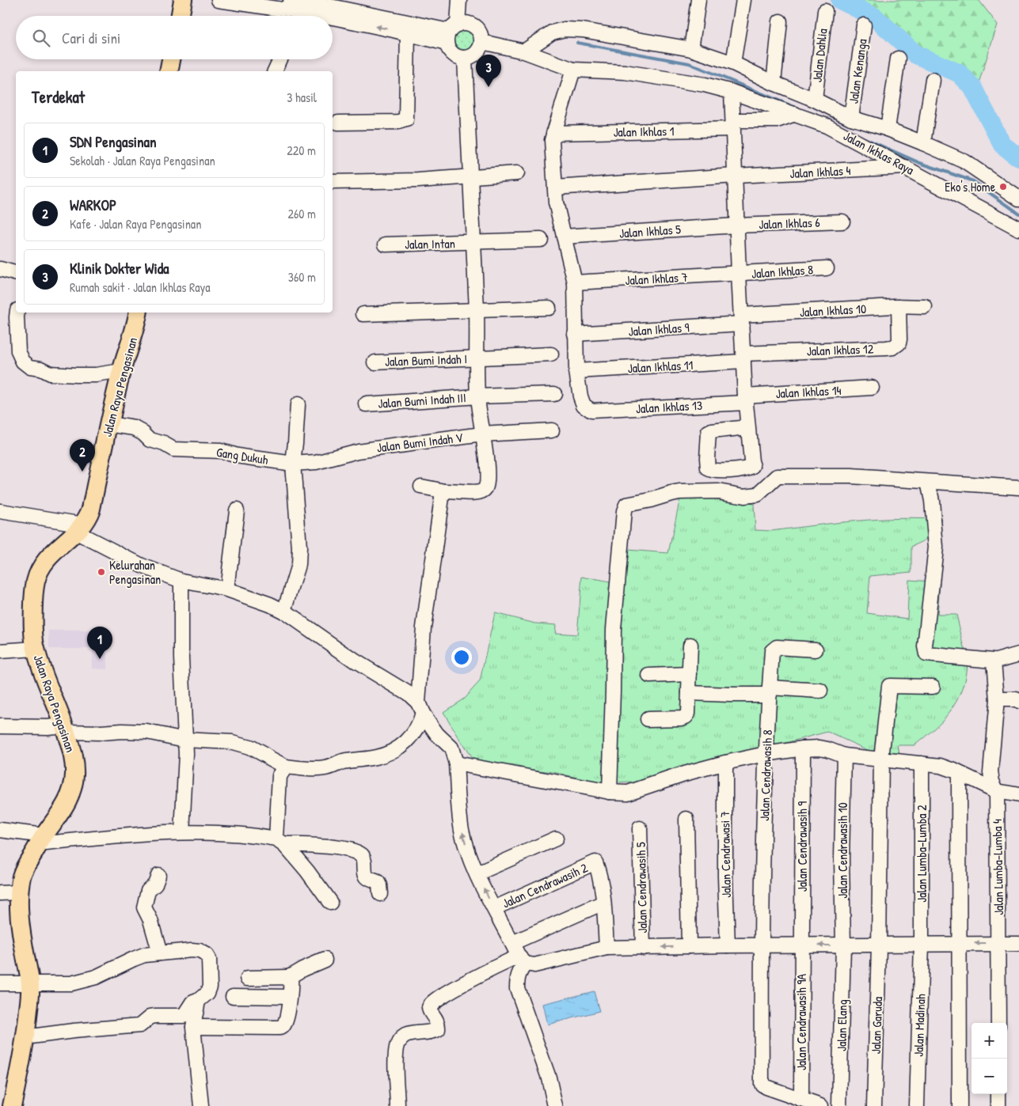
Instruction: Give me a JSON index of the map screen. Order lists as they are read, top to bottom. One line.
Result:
{"streets":{"main road":["Jalan Raya Pengasinan"],"street":["Jalan Dahlia","Jalan Kenanga","Jalan Ikhlas 1","Jalan Ikhlas Raya","Jalan Ikhlas 4","Jalan Ikhlas 6","Jalan Ikhlas 5","Jalan Intan","Jalan Ikhlas 8","Jalan Ikhlas 7","Jalan Ikhlas 10","Jalan Ikhlas 9","Jalan Ikhlas 12","Jalan Bumi Indah I","Jalan Ikhlas 11","Jalan Ikhlas 14","Jalan Bumi Indah III","Jalan Ikhlas 13","Jalan Bumi Indah V","Gang Dukuh","Jalan Cendrawasih 8","Jalan Cendrawasih 9","Jalan Cendrawasih 10","Jalan Lumba-Lumba 2","Jalan Cendrawasi 7","Jalan Lumba-Lumba 4","Jalan Cendrawasih 2","Jalan Cendrawasih 5","Jalan Cendrawasih 9A","Jalan Elang","Jalan Garuda","Jalan Madinah"]},"crossings":[["Jalan Ikhlas 1","Jalan Ikhlas Raya"],["Jalan Ikhlas Raya","Jalan Ikhlas 4"],["Jalan Ikhlas 6","Jalan Ikhlas 5"],["Jalan Ikhlas 8","Jalan Ikhlas 7"],["Jalan Ikhlas 10","Jalan Ikhlas 9"],["Jalan Ikhlas 10","Jalan Ikhlas 12"],["Jalan Ikhlas 12","Jalan Ikhlas 11"],["Jalan Ikhlas 11","Jalan Ikhlas 13"],["Jalan Raya Pengasinan","Gang Dukuh"],["Jalan Ikhlas 14","Jalan Ikhlas 13"],["Jalan Bumi Indah V","Gang Dukuh"],["Jalan Cendrawasih 8","Jalan Cendrawasih 9A"],["Jalan Cendrawasih 9","Jalan Cendrawasih 9A"],["Jalan Cendrawasih 10","Jalan Elang"],["Jalan Lumba-Lumba 2","Jalan Madinah"]],"places":["Eko's Home","Kelurahan Pengasinan"],"page":{"search":"Cari di sini","pins":["3","2","1"],"heading":["Terdekat","3 hasil"],"list":[{"mark":"1","name":"SDN Pengasinan","note":"Sekolah · Jalan Raya Pengasinan","value":"220 m"},{"mark":"2","name":"WARKOP","note":"Kafe · Jalan Raya Pengasinan","value":"260 m"},{"mark":"3","name":"Klinik Dokter Wida","note":"Rumah sakit · Jalan Ikhlas Raya","value":"360 m"}],"map_buttons":["+","−"]}}
